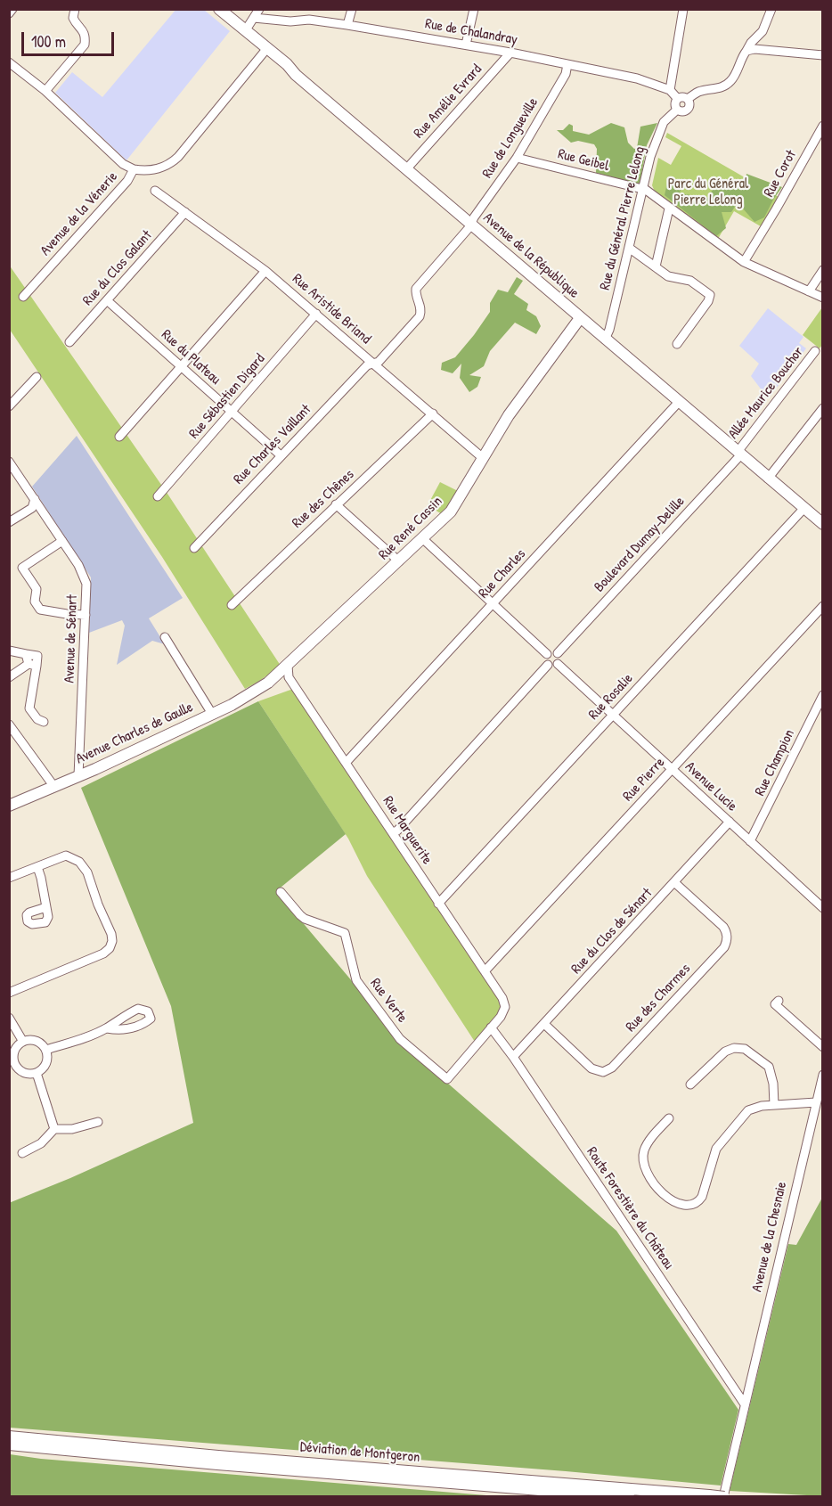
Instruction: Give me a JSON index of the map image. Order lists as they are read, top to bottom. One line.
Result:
{"streets":{"main road":["Avenue de la République","Rue René Cassin","Avenue Charles de Gaulle","Déviation de Montgeron"],"street":["Rue de Chalandray","Rue Amélie Evrard","Rue de Longueville","Rue Geibel","Rue Corot","Avenue de la Vénerie","Rue du Général Pierre Lelong","Rue du Clos Galant","Rue Aristide Briand","Rue du Plateau","Allée Maurice Bouchor","Rue Sébastien Digard","Rue Charles Vaillant","Rue des Chênes","Boulevard Dumay-Delille","Rue Charles","Avenue de Sénart","Rue Rosalie","Rue Champion","Rue Pierre","Avenue Lucie","Rue Marguerite","Rue du Clos de Sénart","Rue des Charmes","Rue Verte","Route Forestière du Château","Avenue de la Chesnaie"]},"crossings":[["Rue de Chalandray","Rue Amélie Evrard"],["Rue de Chalandray","Rue de Longueville"],["Rue de Chalandray","Rue du Général Pierre Lelong"],["Rue Amélie Evrard","Avenue de la République"],["Rue de Longueville","Rue Geibel"],["Rue de Longueville","Avenue de la République"],["Rue de Longueville","Rue Aristide Briand"],["Rue de Longueville","Rue Charles Vaillant"],["Rue Geibel","Rue du Général Pierre Lelong"],["Avenue de la Vénerie","Avenue de la République"],["Rue du Général Pierre Lelong","Avenue de la République"],["Avenue de la République","Allée Maurice Bouchor"],["Avenue de la République","Rue René Cassin"],["Avenue de la République","Boulevard Dumay-Delille"],["Avenue de la République","Rue Charles"],["Avenue de la République","Rue Rosalie"],["Rue du Clos Galant","Rue Aristide Briand"],["Rue du Clos Galant","Rue du Plateau"],["Rue Aristide Briand","Rue Sébastien Digard"],["Rue Aristide Briand","Rue Charles Vaillant"],["Rue Aristide Briand","Rue des Chênes"],["Rue Aristide Briand","Rue René Cassin"],["Rue du Plateau","Rue Sébastien Digard"],["Rue du Plateau","Rue Charles Vaillant"],["Allée Maurice Bouchor","Boulevard Dumay-Delille"],["Rue René Cassin","Avenue Charles de Gaulle"],["Rue René Cassin","Rue Marguerite"],["Boulevard Dumay-Delille","Avenue Lucie"],["Rue Charles","Rue Marguerite"],["Avenue de Sénart","Avenue Charles de Gaulle"],["Rue Rosalie","Avenue Lucie"],["Rue Rosalie","Rue Marguerite"],["Rue Champion","Avenue Lucie"],["Rue Pierre","Avenue Lucie"],["Rue Pierre","Rue Marguerite"],["Avenue Lucie","Rue du Clos de Sénart"],["Rue Marguerite","Rue Verte"],["Rue Marguerite","Route Forestière du Château"],["Rue du Clos de Sénart","Rue des Charmes"],["Rue du Clos de Sénart","Route Forestière du Château"],["Rue Verte","Route Forestière du Château"],["Route Forestière du Château","Avenue de la Chesnaie"],["Avenue de la Chesnaie","Déviation de Montgeron"]],"parks":["Parc du Général Pierre Lelong"],"scale_bar":"100 m"}
